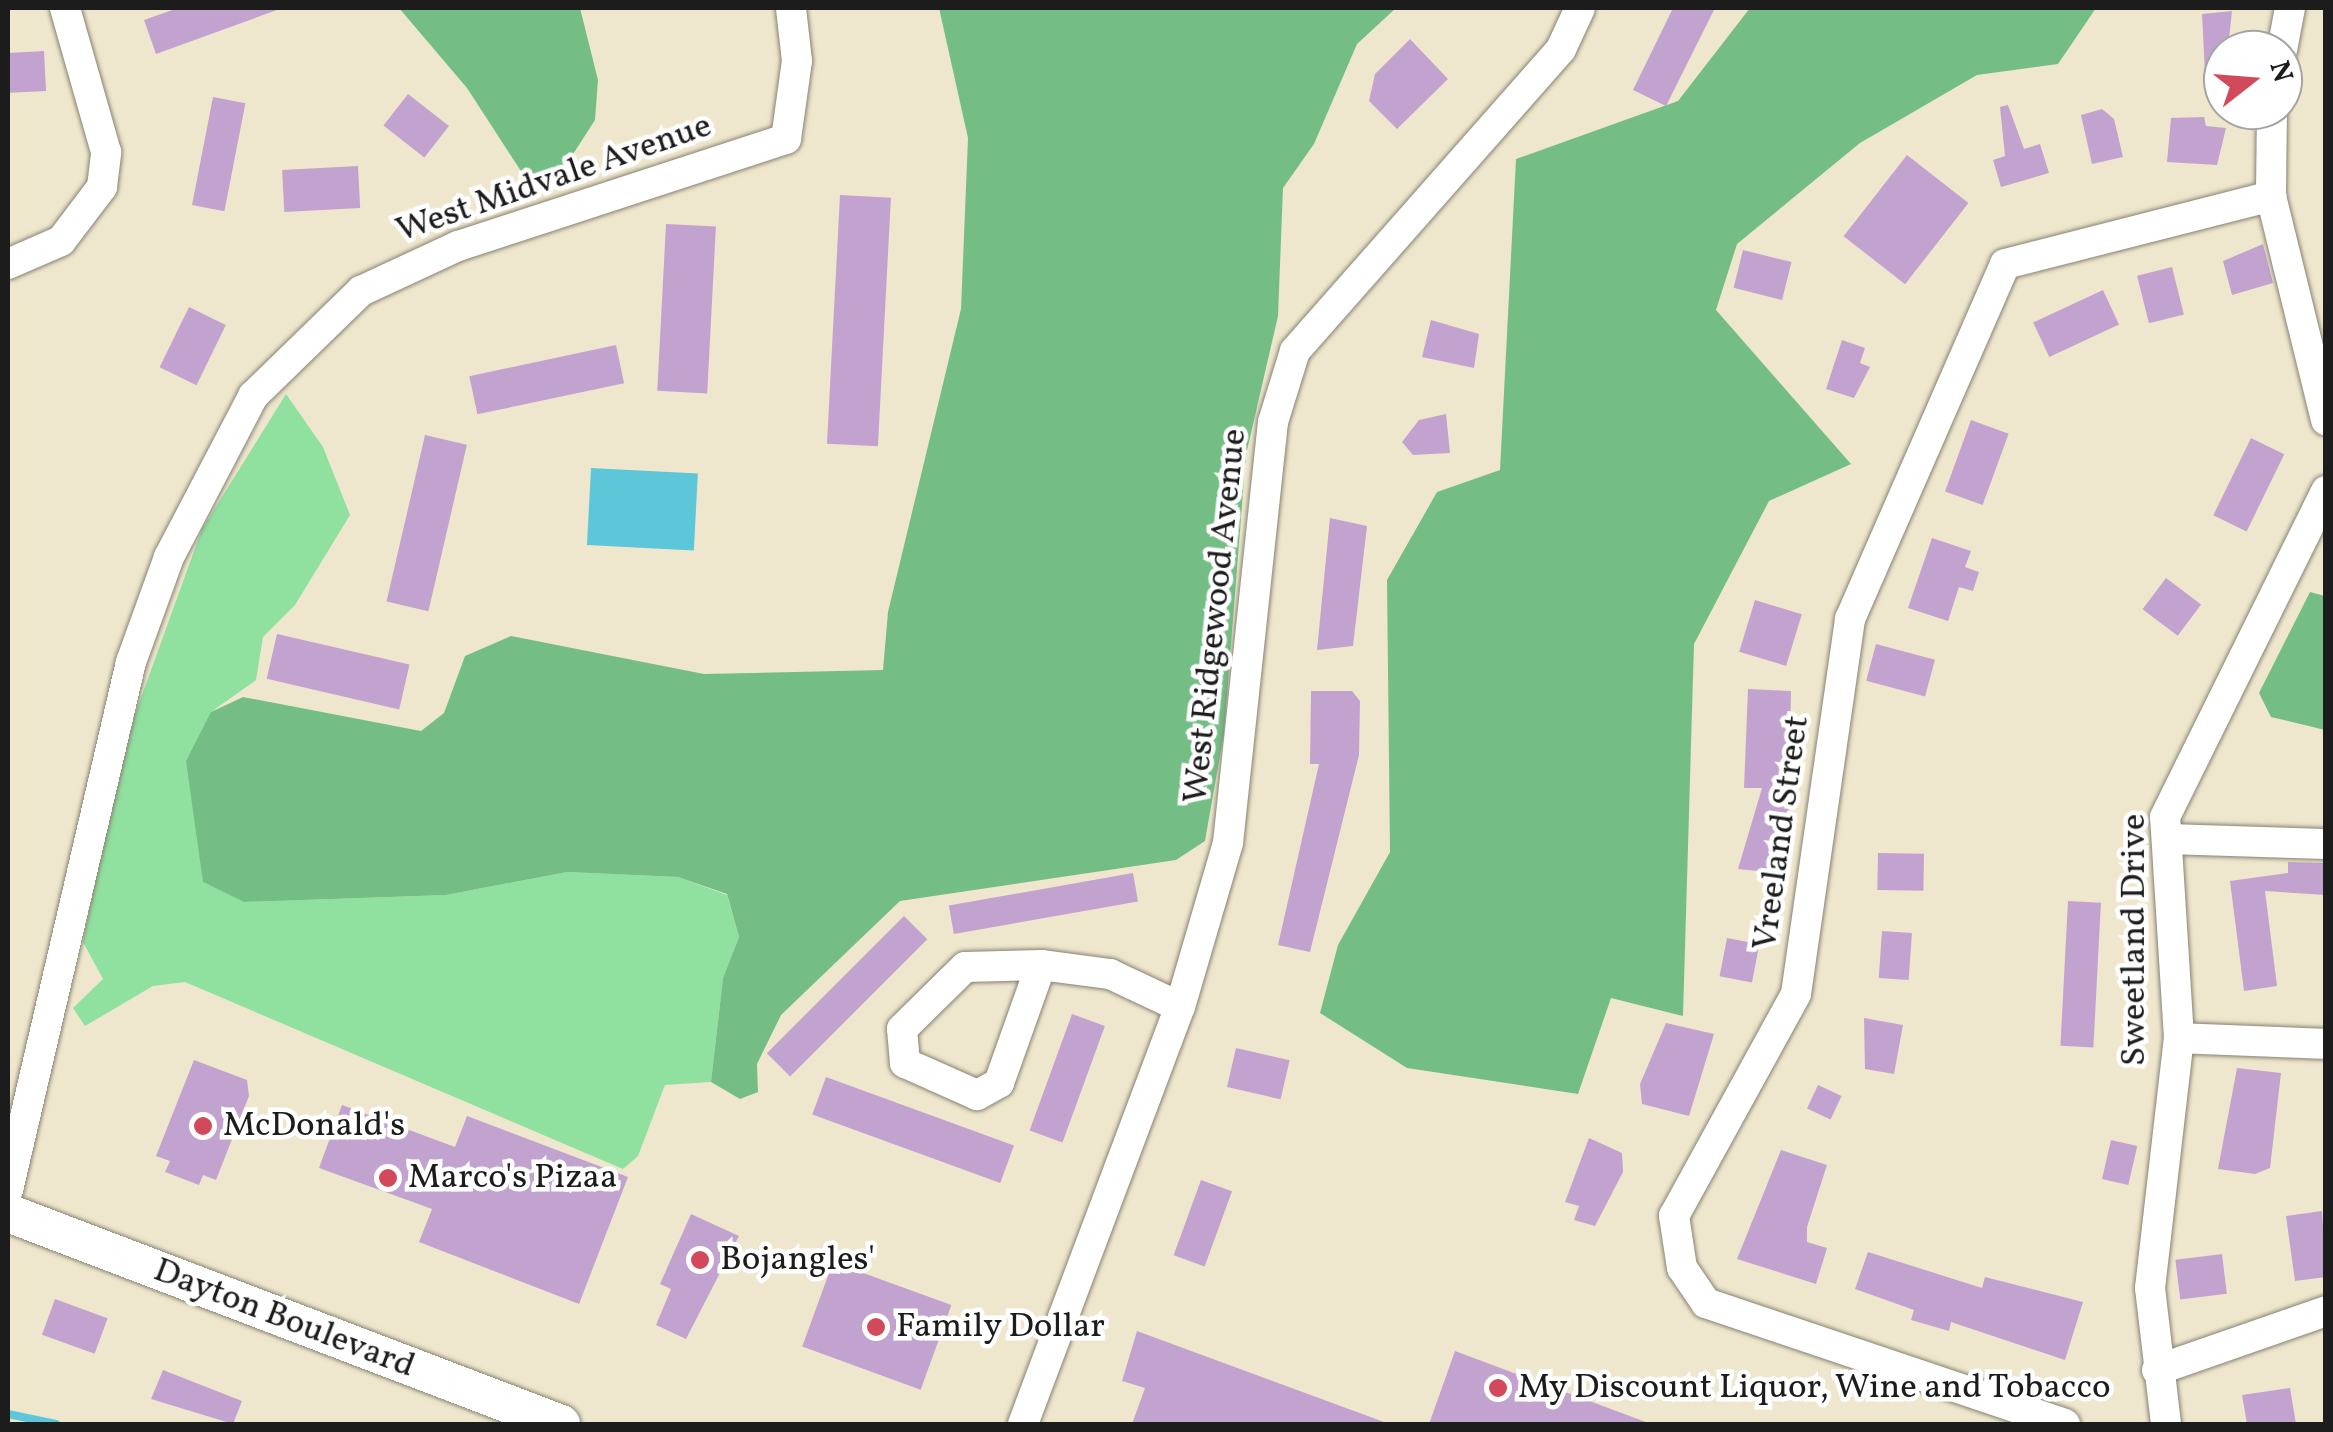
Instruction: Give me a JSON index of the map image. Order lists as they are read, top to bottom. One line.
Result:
{"streets":{"main road":["Dayton Boulevard"],"street":["West Midvale Avenue","West Ridgewood Avenue","Vreeland Street","Sweetland Drive"]},"places":["McDonald's","Marco's Pizaa","Bojangles'","Family Dollar","My Discount Liquor, Wine and Tobacco"],"north":"right"}
